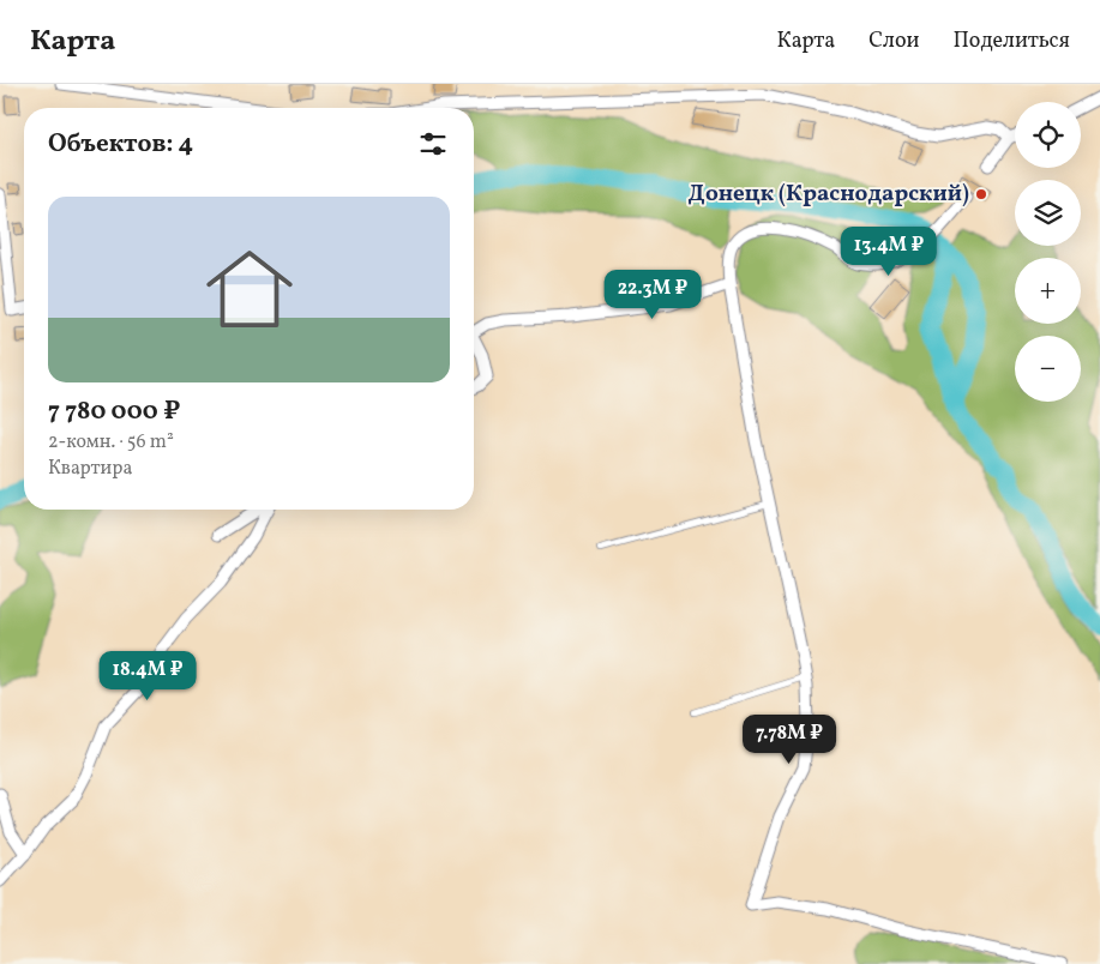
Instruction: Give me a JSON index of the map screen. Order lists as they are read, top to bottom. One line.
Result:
{"places":["Донецк (Краснодарский)"],"page":{"header":"Карта","nav":["Карта","Слои","Поделиться"],"map_buttons":["+","−"],"heading":"Объектов: 4","list":[{"name":"7 780 000 ₽","note":"2-комн. · 56 m² · Квартира"}],"price":["13.4M ₽","22.3M ₽","18.4M ₽","7.78M ₽"]}}
